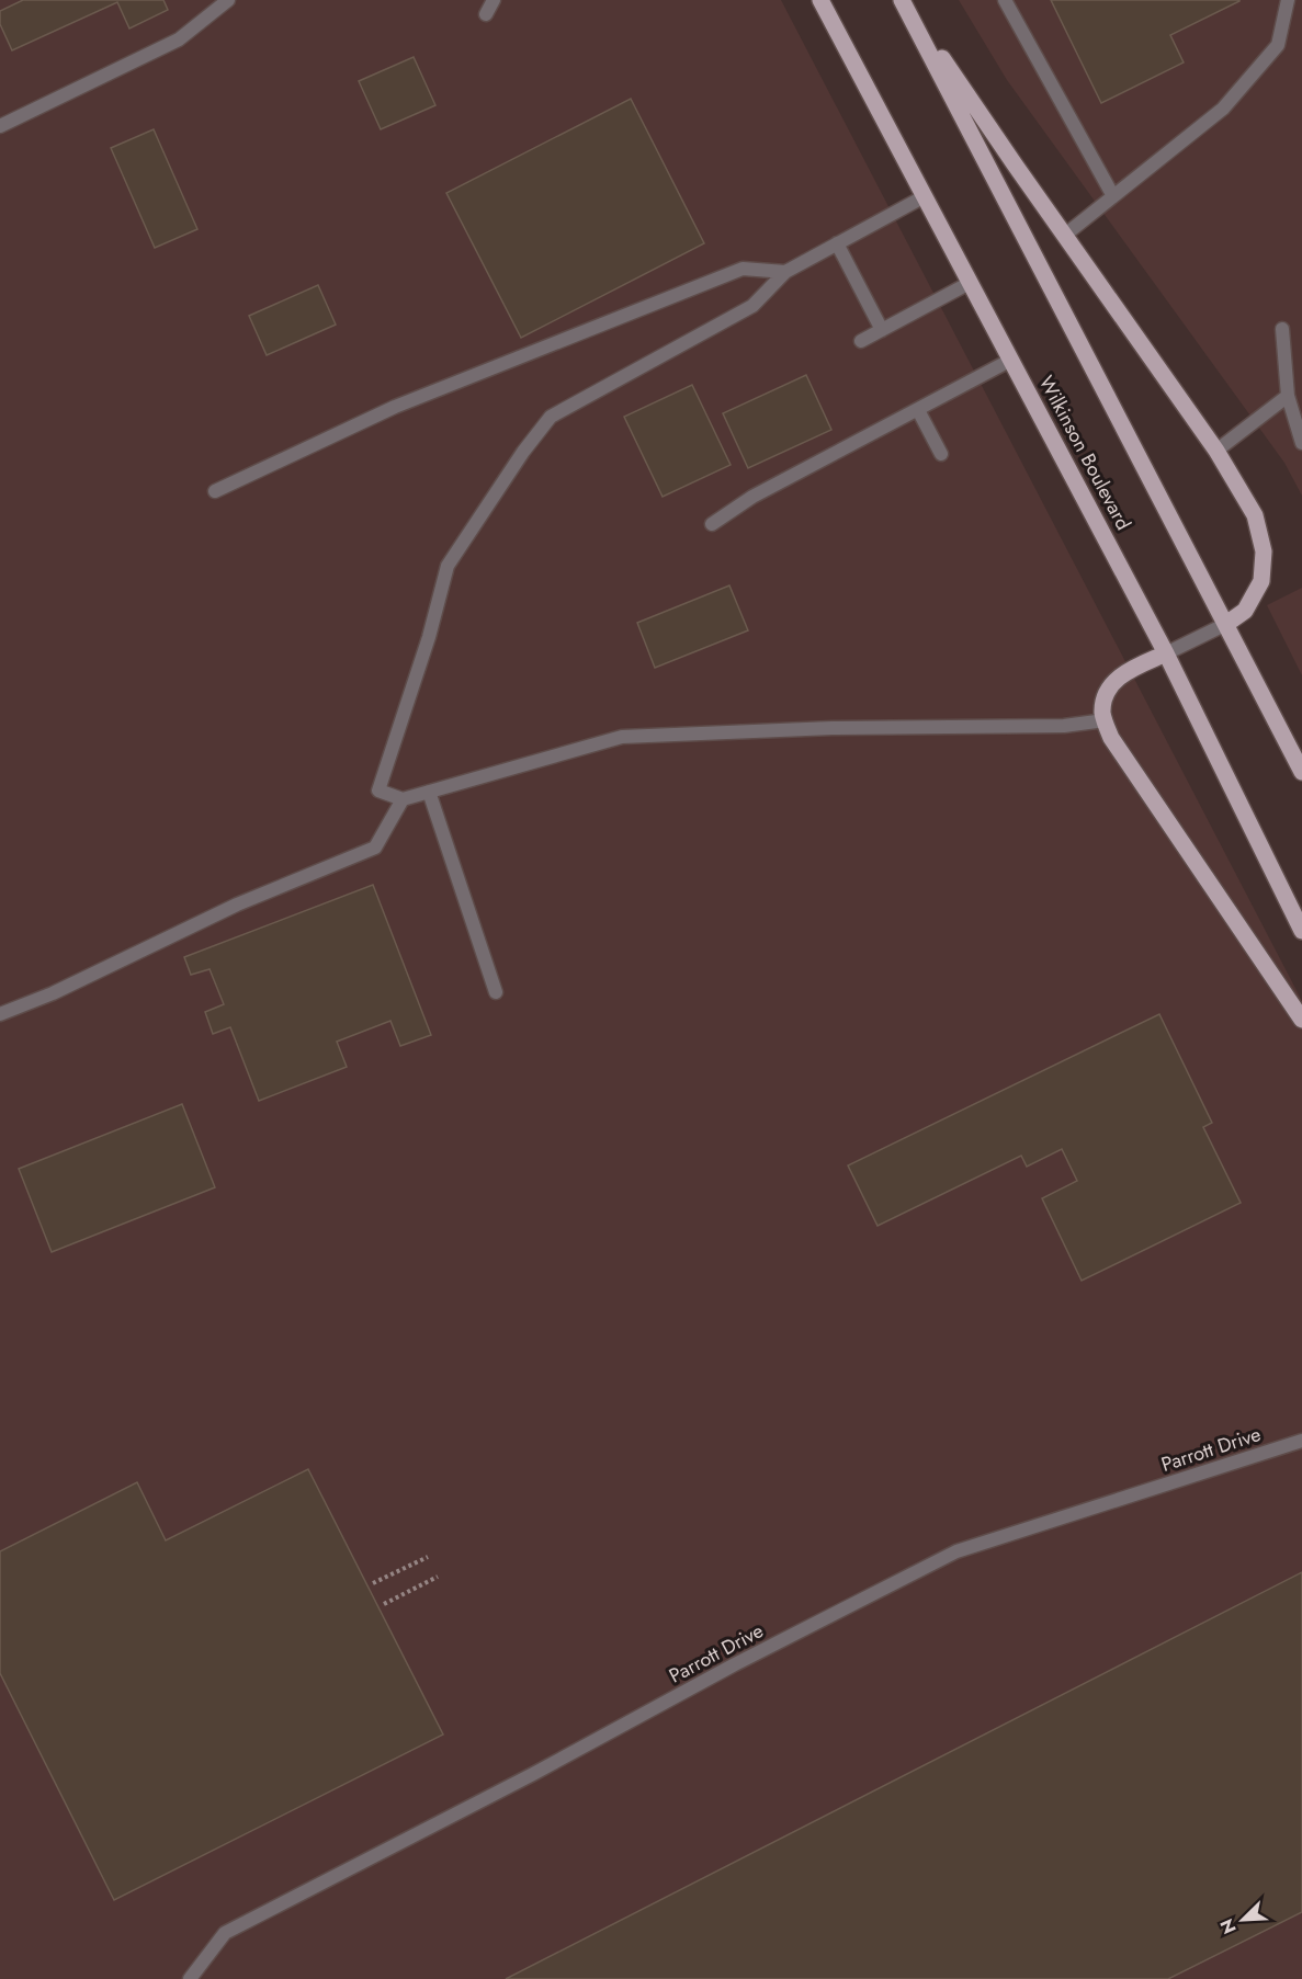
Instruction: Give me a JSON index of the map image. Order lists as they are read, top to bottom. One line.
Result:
{"streets":{"main road":["Wilkinson Boulevard"],"street":["Parrott Drive"]},"north":"bottom left"}
